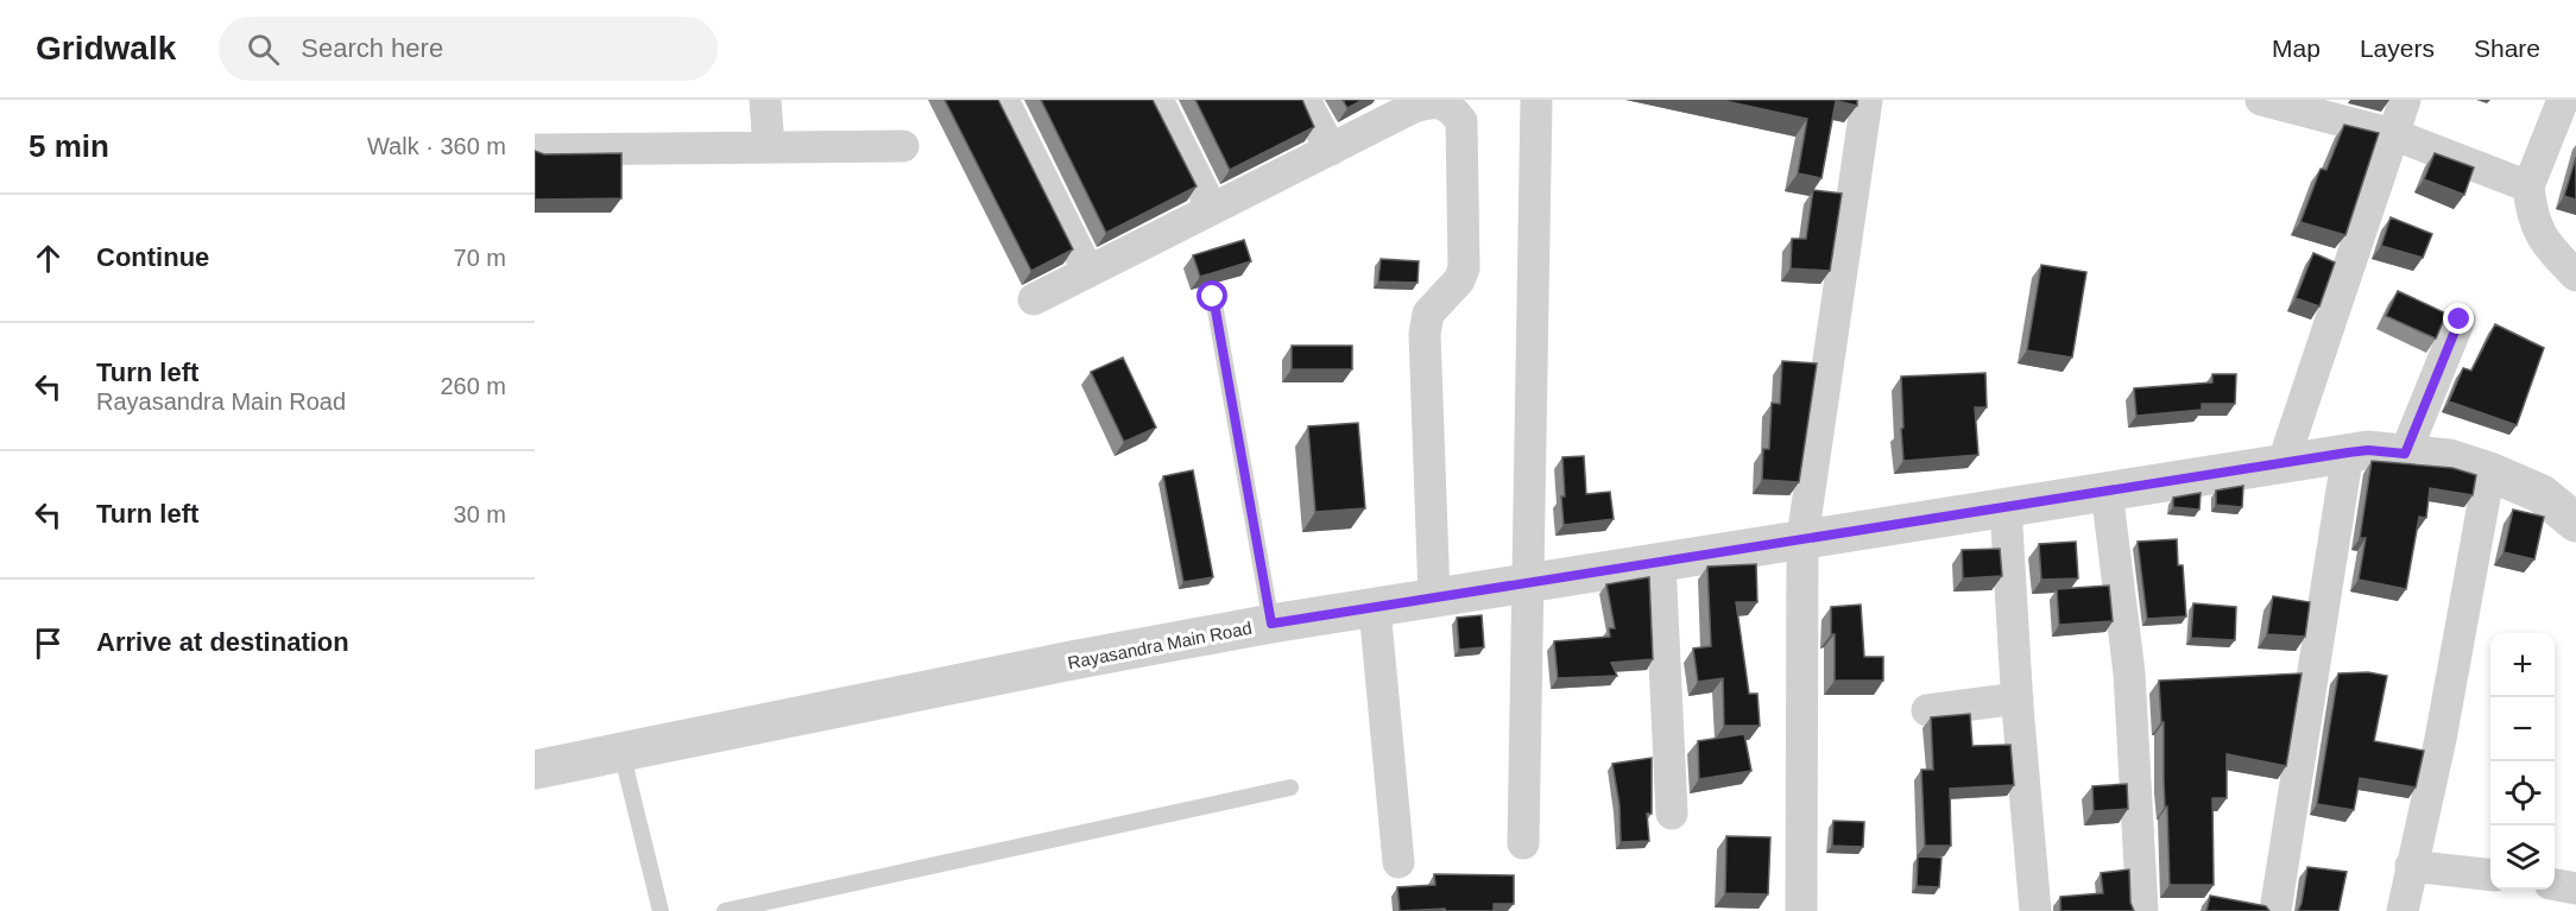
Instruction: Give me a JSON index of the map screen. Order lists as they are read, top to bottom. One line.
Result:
{"streets":{"street":["Rayasandra Main Road"]},"page":{"header":"Gridwalk","search":"Search here","nav":["Map","Layers","Share"],"heading":["5 min","Walk · 360 m"],"list":[["Continue","70 m"],["Turn left","Rayasandra Main Road","260 m"],["Turn left","30 m"],"Arrive at destination"],"map_buttons":["+","−"]}}
